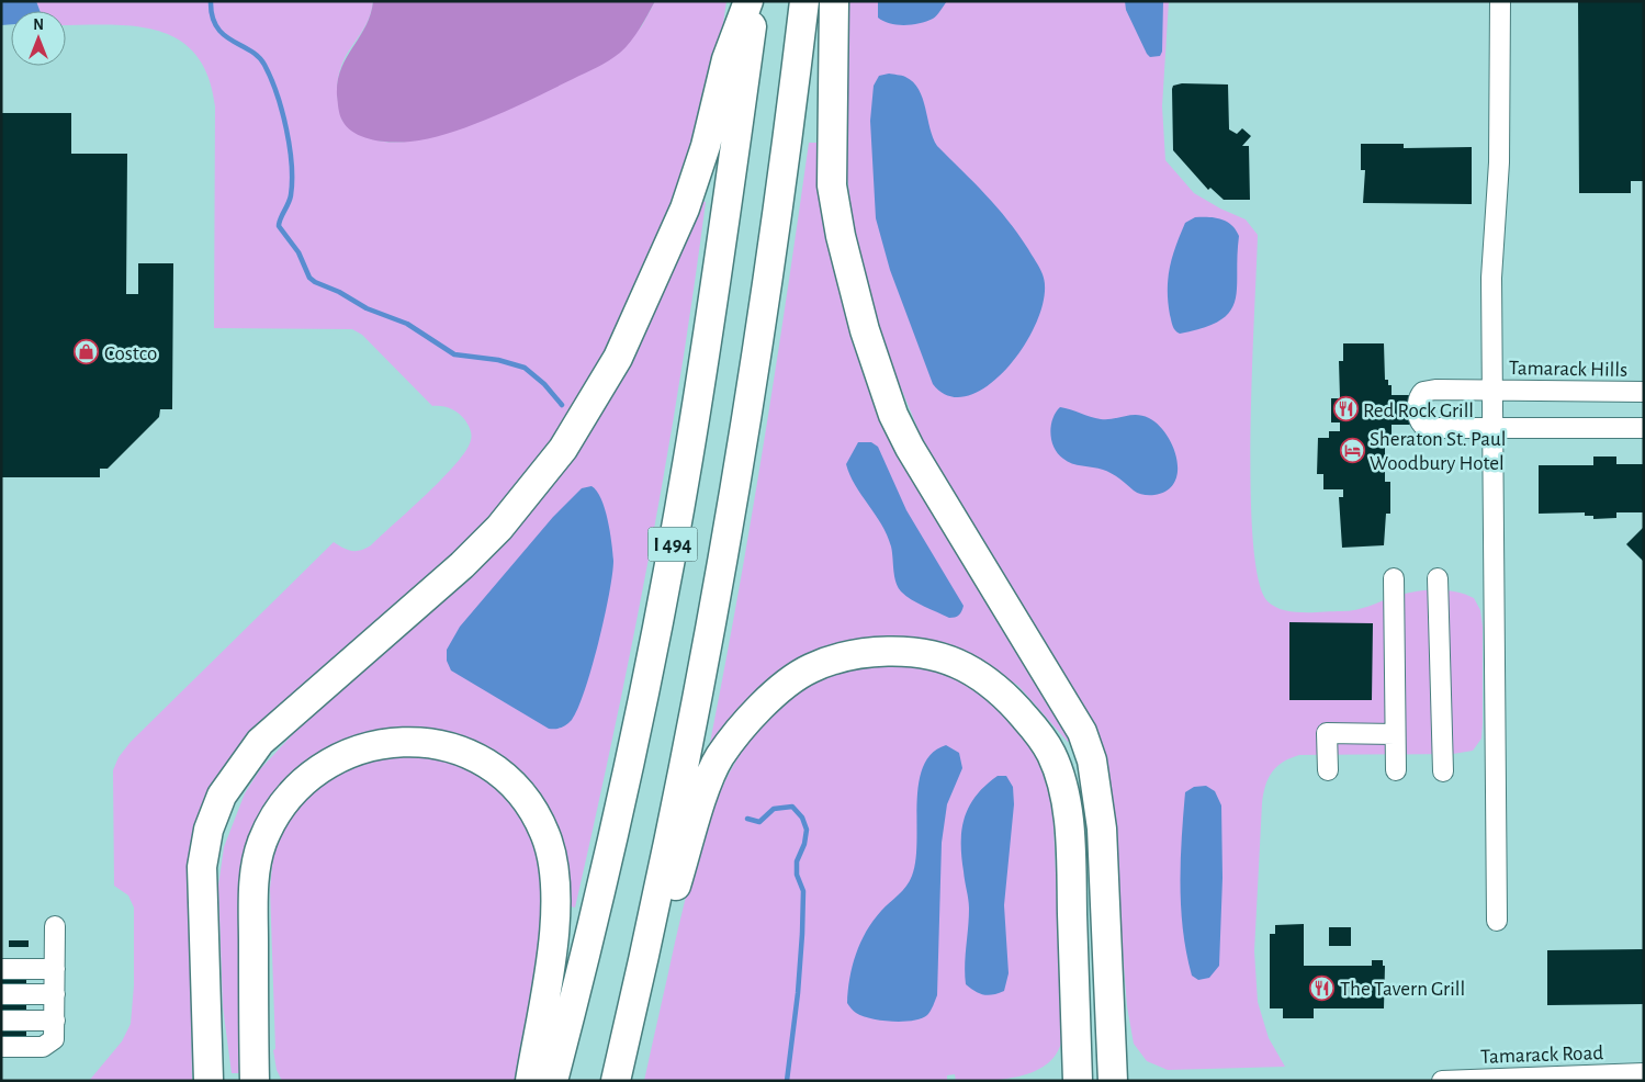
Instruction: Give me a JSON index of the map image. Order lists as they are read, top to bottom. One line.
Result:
{"streets":{"highway":["I 494"],"street":["Tamarack Hills","Tamarack Road"]},"places":{"shop":["Costco"],"restaurant":["Red Rock Grill","The Tavern Grill"],"hotel":["Sheraton St. Paul Woodbury Hotel"]},"north":"top"}
